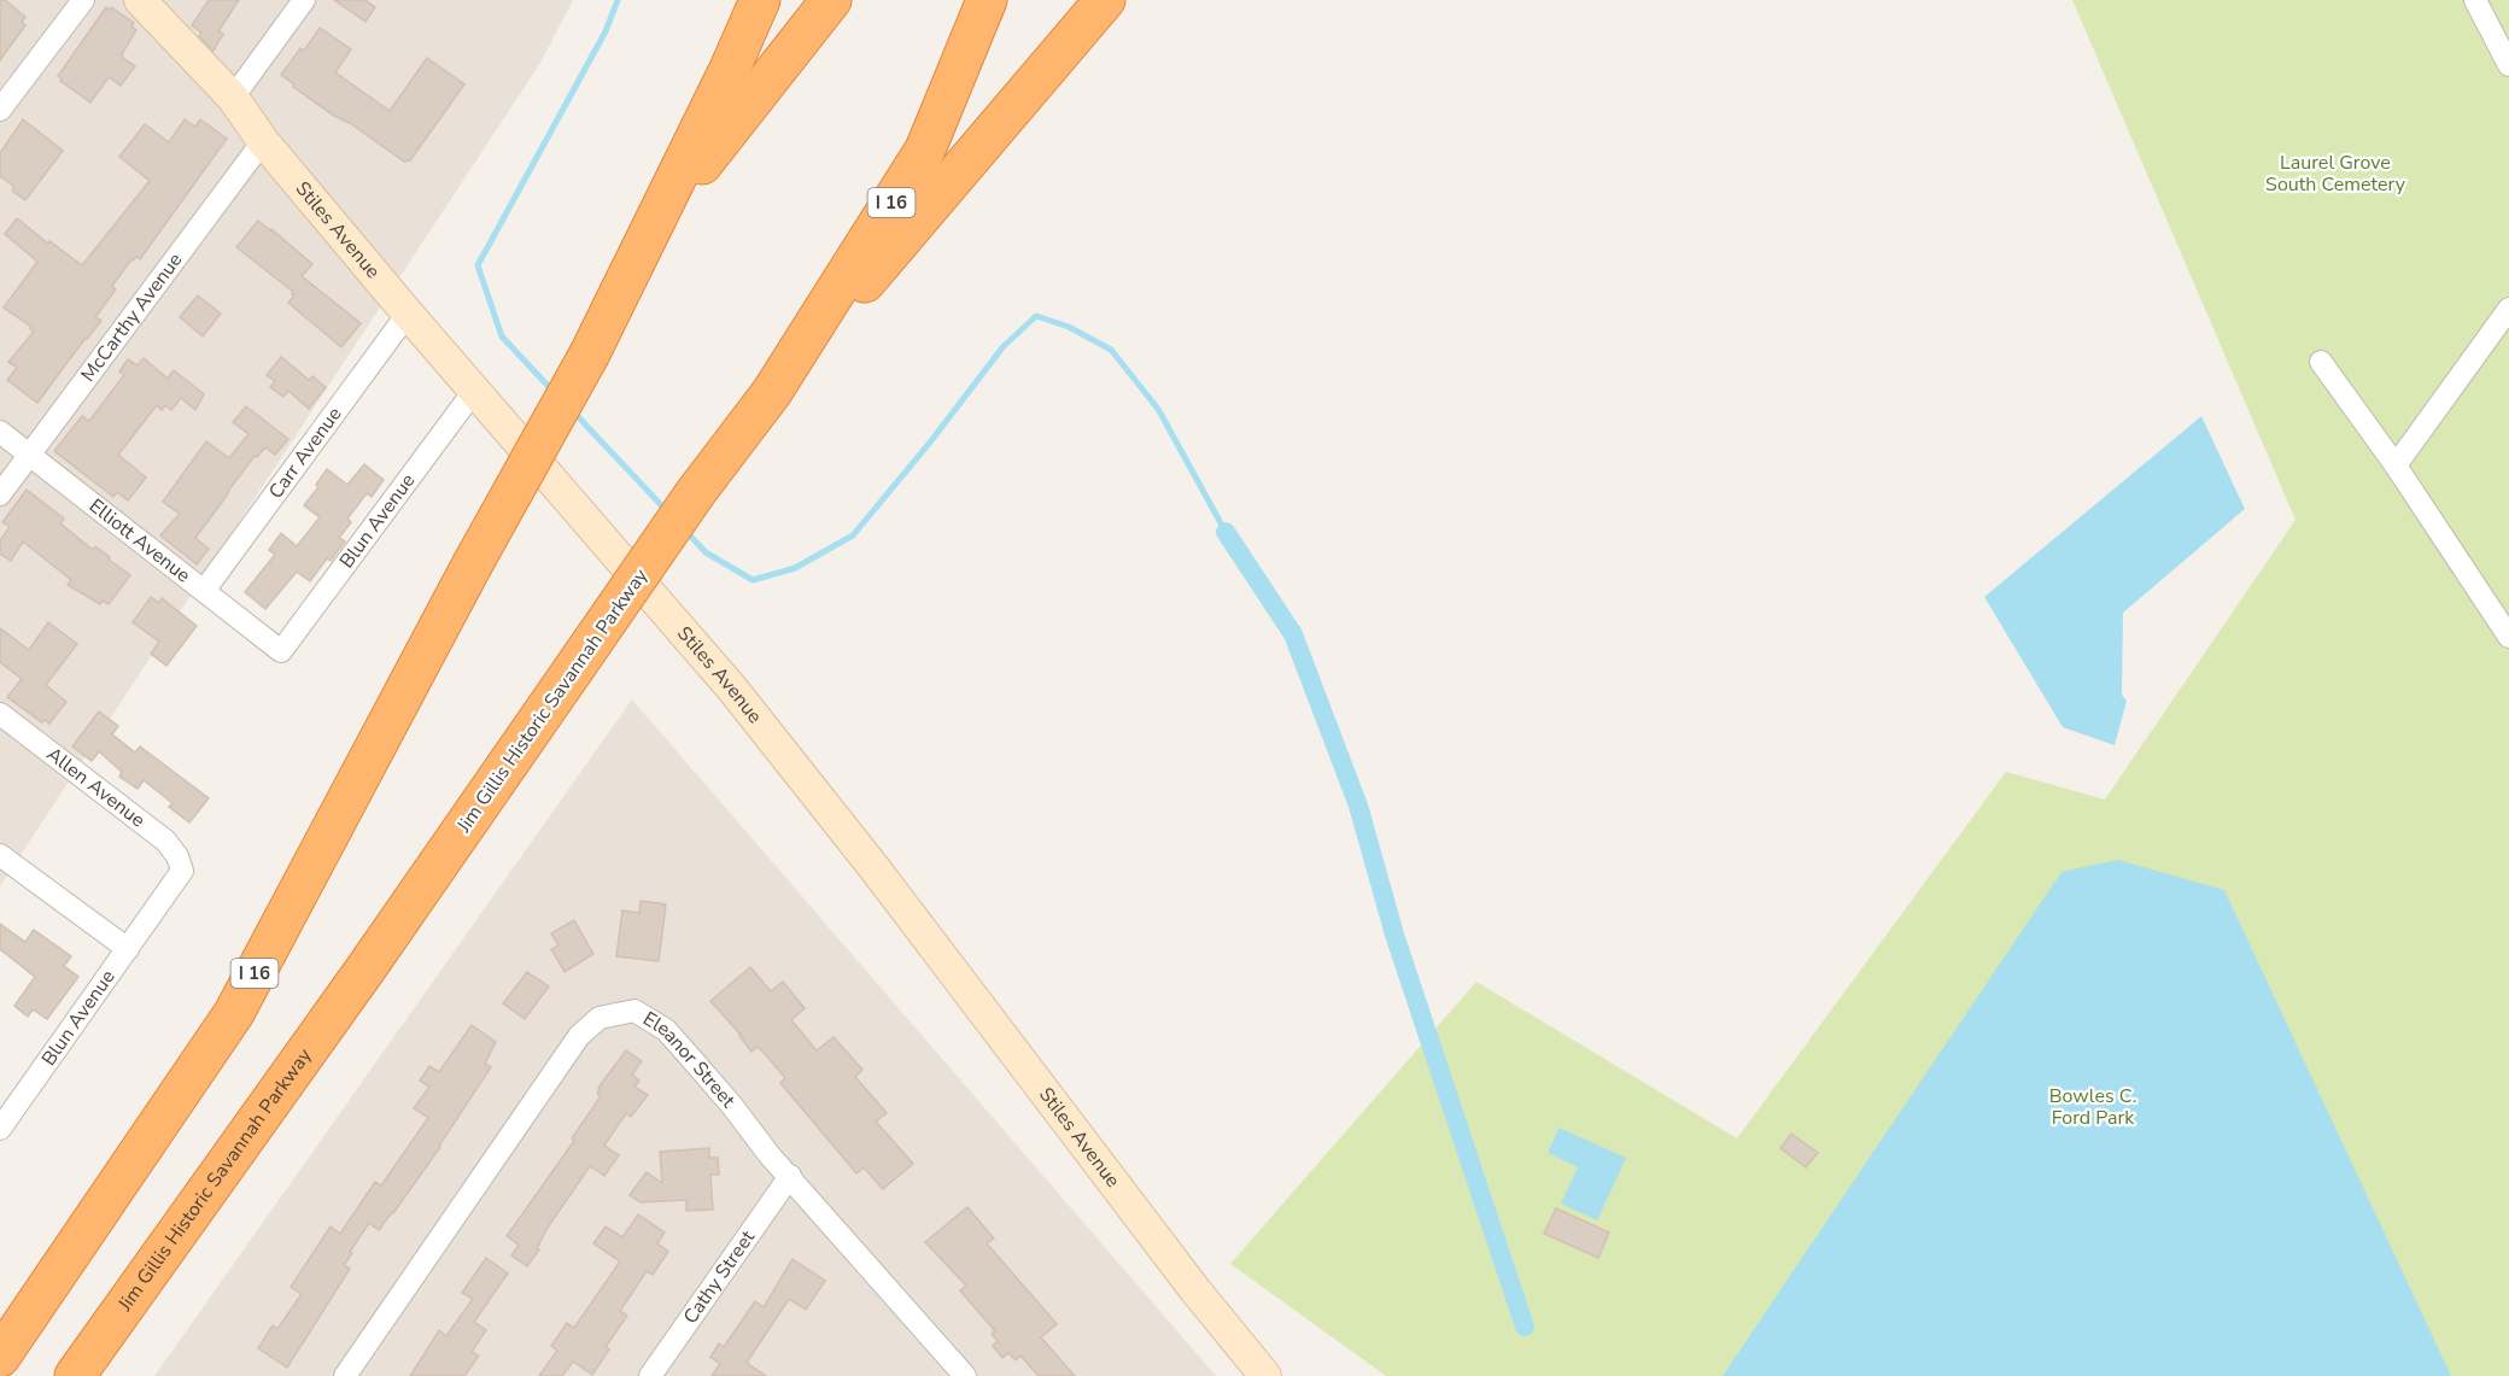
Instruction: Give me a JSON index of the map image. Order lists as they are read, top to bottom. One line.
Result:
{"streets":{"highway":["I 16","Jim Gillis Historic Savannah Parkway"],"street":["Stiles Avenue","McCarthy Avenue","Carr Avenue","Blun Avenue","Elliott Avenue","Allen Avenue","Eleanor Street","Cathy Street"]},"crossings":[["Stiles Avenue","McCarthy Avenue"],["Stiles Avenue","Carr Avenue"],["Stiles Avenue","Blun Avenue"],["McCarthy Avenue","Elliott Avenue"],["Carr Avenue","Elliott Avenue"],["Blun Avenue","Elliott Avenue"],["Blun Avenue","Allen Avenue"],["Eleanor Street","Cathy Street"]],"parks":["Laurel Grove South Cemetery","Bowles C. Ford Park"]}
